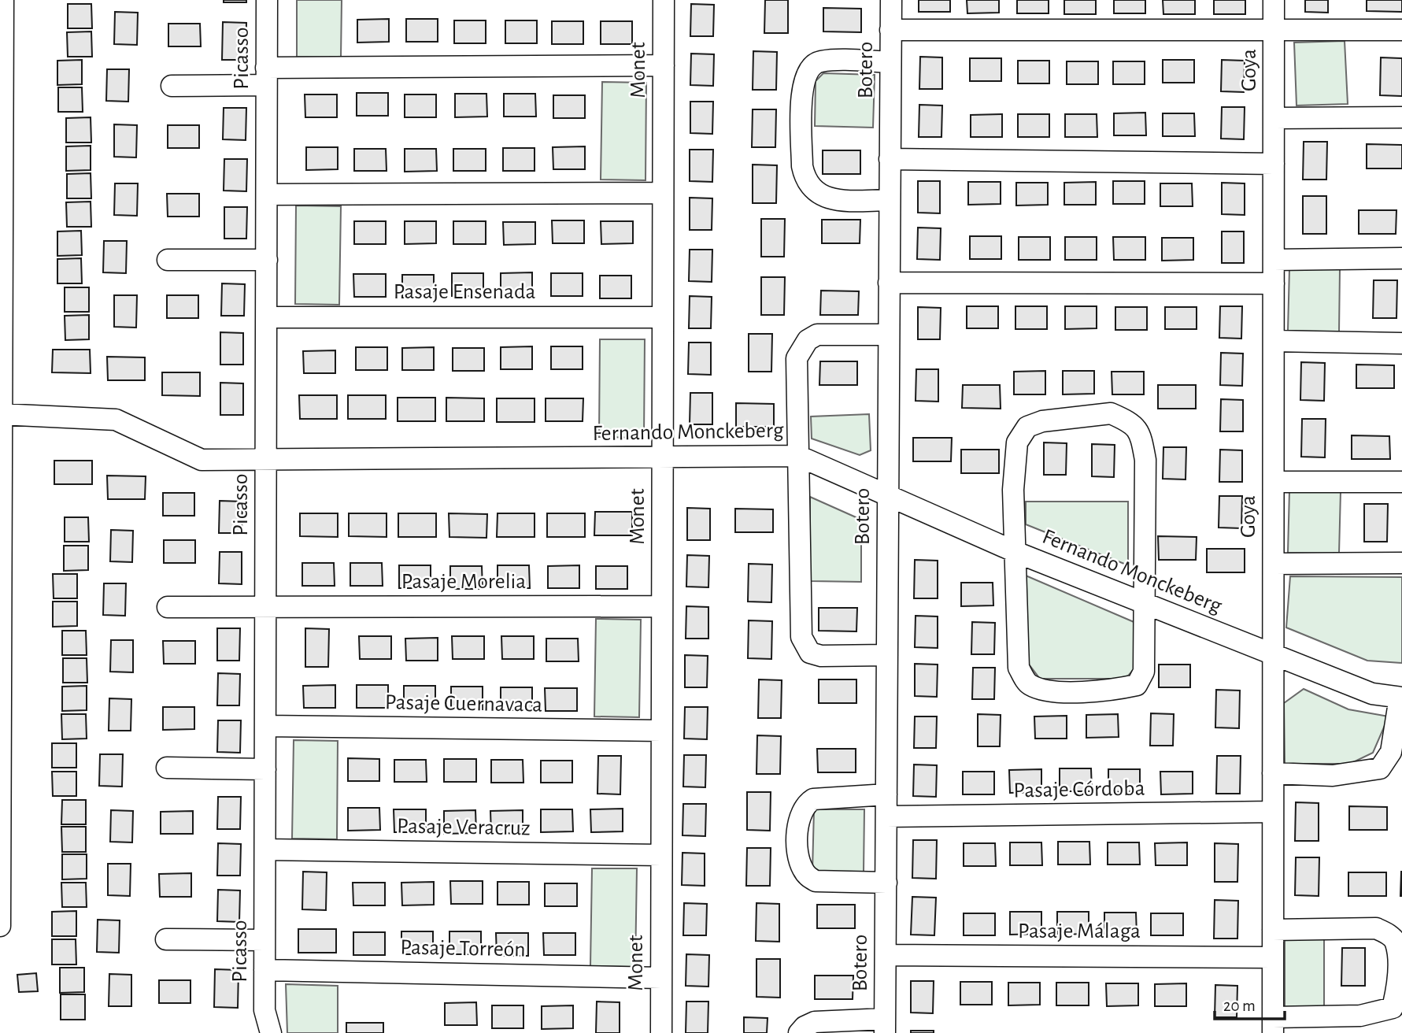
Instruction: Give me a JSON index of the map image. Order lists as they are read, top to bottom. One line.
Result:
{"streets":{"street":["Picasso","Monet","Botero","Goya","Pasaje Ensenada","Fernando Monckeberg","Pasaje Morelia","Pasaje Cuernavaca","Pasaje Córdoba","Pasaje Veracruz","Pasaje Málaga","Pasaje Torreón"]},"crossings":[["Picasso","Pasaje Ensenada"],["Picasso","Fernando Monckeberg"],["Picasso","Pasaje Morelia"],["Picasso","Pasaje Cuernavaca"],["Picasso","Pasaje Veracruz"],["Picasso","Pasaje Torreón"],["Monet","Pasaje Ensenada"],["Monet","Fernando Monckeberg"],["Monet","Pasaje Morelia"],["Monet","Pasaje Cuernavaca"],["Monet","Pasaje Veracruz"],["Monet","Pasaje Torreón"],["Botero","Fernando Monckeberg"],["Botero","Pasaje Córdoba"],["Botero","Pasaje Málaga"],["Goya","Fernando Monckeberg"],["Goya","Pasaje Córdoba"],["Goya","Pasaje Málaga"]],"scale_bar":"20 m"}
